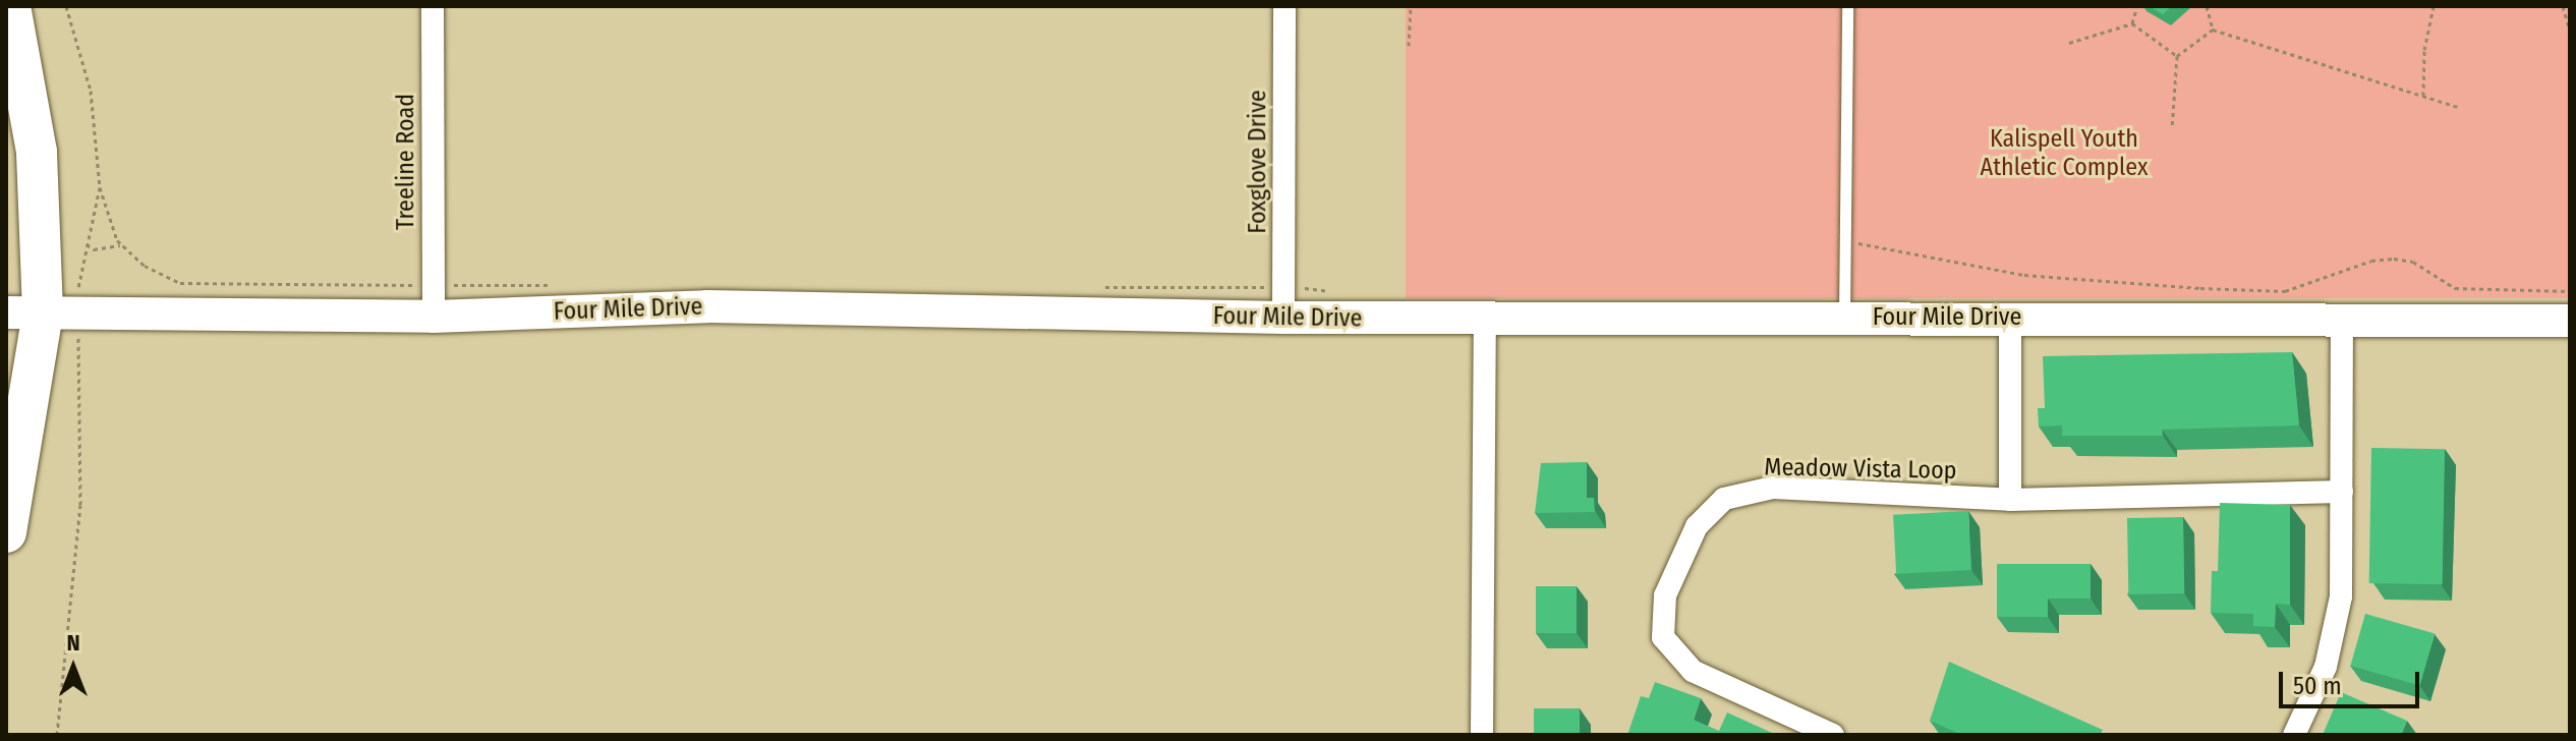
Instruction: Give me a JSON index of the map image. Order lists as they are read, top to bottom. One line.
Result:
{"streets":{"street":["Treeline Road","Foxglove Drive","Four Mile Drive","Meadow Vista Loop"]},"crossings":[["Treeline Road","Four Mile Drive"],["Foxglove Drive","Four Mile Drive"]],"parks":["Kalispell Youth Athletic Complex"],"scale_bar":"50 m","north":"top"}
